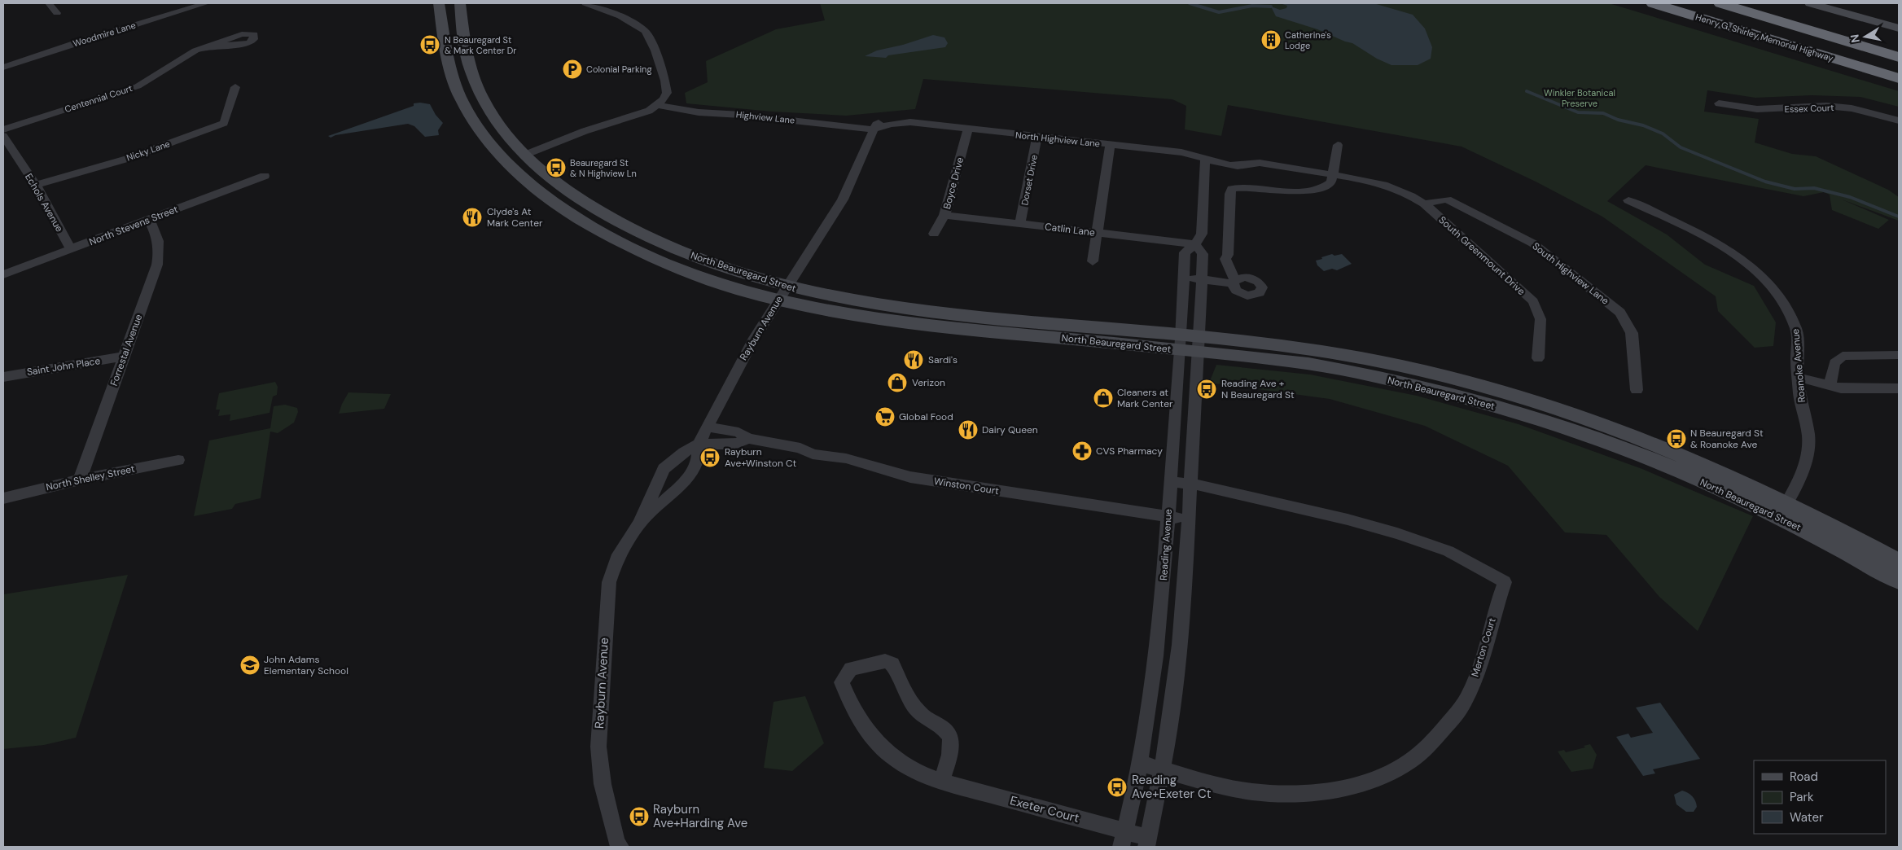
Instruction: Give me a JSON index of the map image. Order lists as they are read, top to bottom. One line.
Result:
{"streets":{"highway":["Henry G. Shirley Memorial Highway"],"main road":["North Beauregard Street"],"street":["Woodmire Lane","Centennial Court","Essex Court","Highview Lane","North Highview Lane","Nicky Lane","Dorset Drive","Boyce Drive","Echols Avenue","North Stevens Street","Catlin Lane","South Greenmount Drive","South Highview Lane","Rayburn Avenue","Forrestal Avenue","Roanoke Avenue","Saint John Place","North Shelley Street","Winston Court","Reading Avenue","Merton Court","Exeter Court"]},"crossings":[["Highview Lane","North Highview Lane"],["Highview Lane","Rayburn Avenue"],["North Highview Lane","Dorset Drive"],["North Highview Lane","Boyce Drive"],["North Highview Lane","South Greenmount Drive"],["North Highview Lane","South Highview Lane"],["North Highview Lane","Rayburn Avenue"],["North Highview Lane","Reading Avenue"],["Nicky Lane","Echols Avenue"],["Dorset Drive","Catlin Lane"],["Boyce Drive","Catlin Lane"],["Echols Avenue","North Stevens Street"],["North Stevens Street","Forrestal Avenue"],["Catlin Lane","Reading Avenue"],["South Greenmount Drive","South Highview Lane"],["North Beauregard Street","Rayburn Avenue"],["North Beauregard Street","Roanoke Avenue"],["North Beauregard Street","Reading Avenue"],["Rayburn Avenue","Winston Court"],["Forrestal Avenue","Saint John Place"],["Forrestal Avenue","North Shelley Street"],["Winston Court","Reading Avenue"],["Reading Avenue","Merton Court"],["Reading Avenue","Exeter Court"]],"parks":["Winkler Botanical Preserve"],"places":{"building":["Catherine's Lodge"],"bus stop":["N Beauregard St & Mark Center Dr","Beauregard St & N Highview Ln","Reading Ave + N Beauregard St","N Beauregard St & Roanoke Ave","Rayburn Ave+Winston Ct","Reading Ave+Exeter Ct","Rayburn Ave+Harding Ave"],"parking":["Colonial Parking"],"restaurant":["Clyde's At Mark Center","Sardi's","Dairy Queen"],"shop":["Verizon","Cleaners at Mark Center"],"supermarket":["Global Food"],"pharmacy":["CVS Pharmacy"],"school or university":["John Adams Elementary School"]},"legend":["Road","Park","Water"],"north":"left"}
